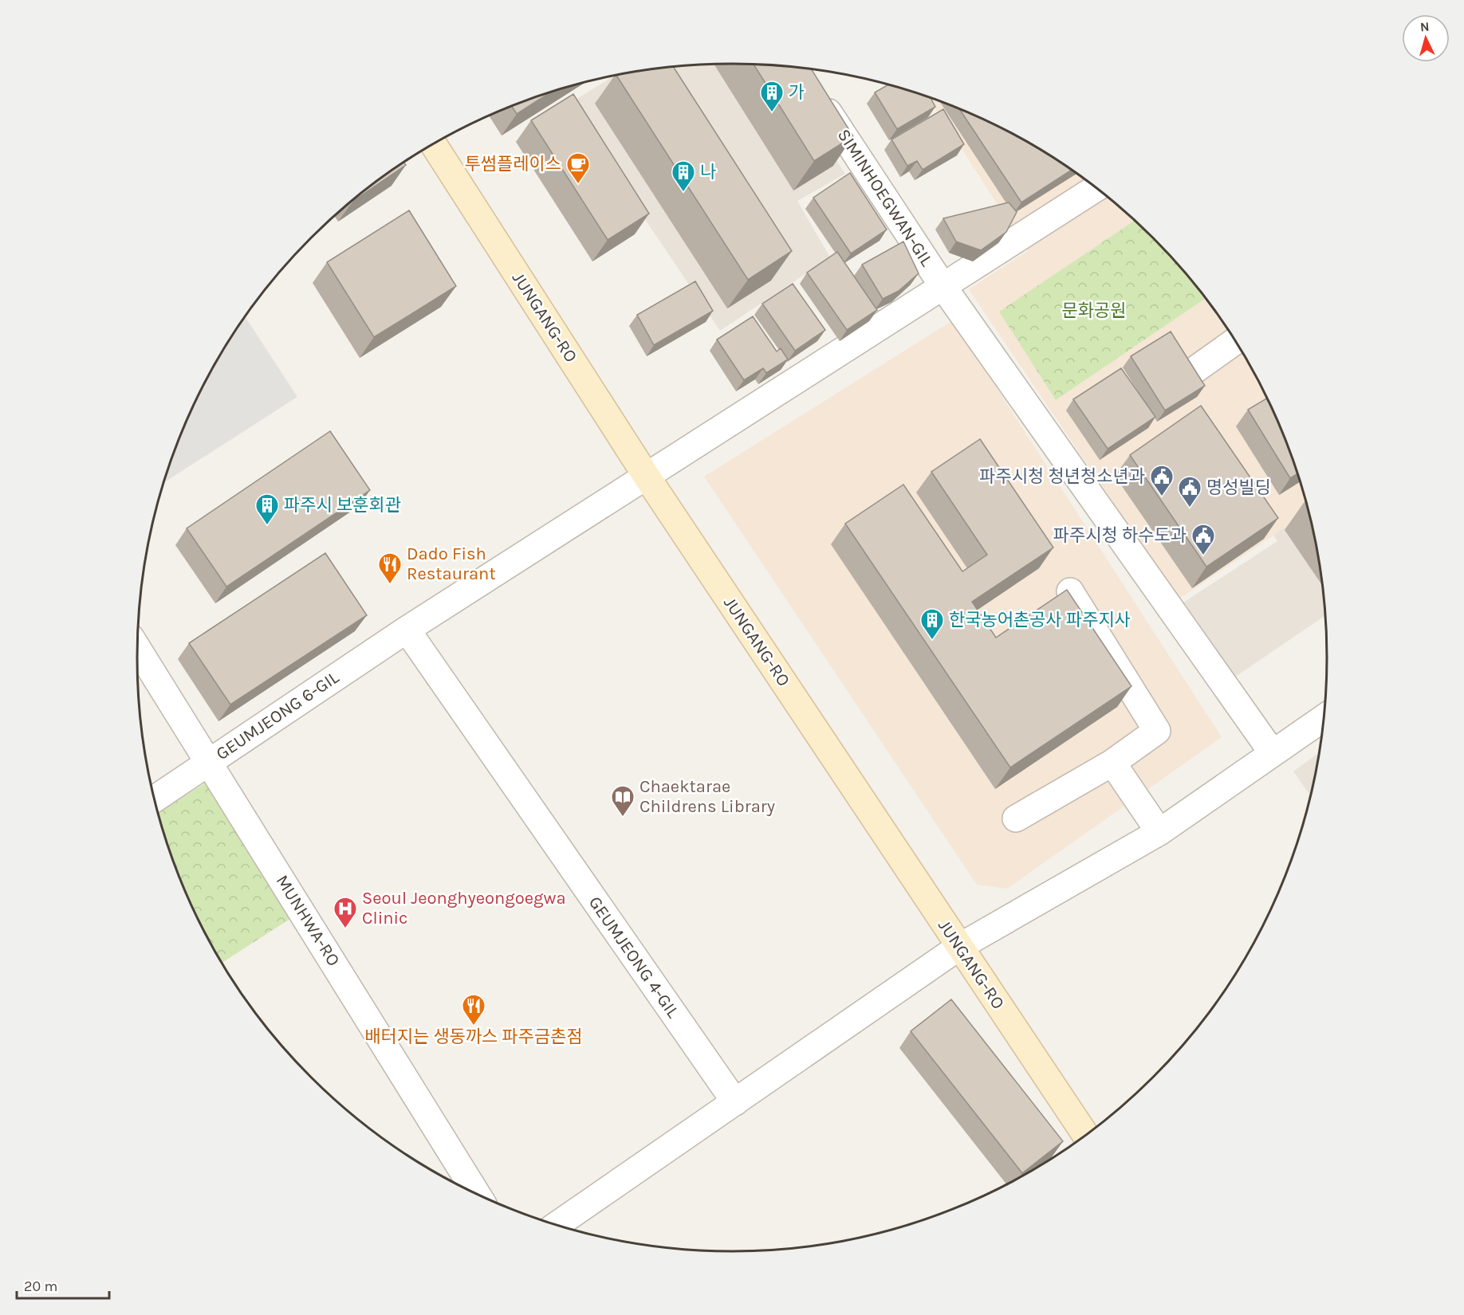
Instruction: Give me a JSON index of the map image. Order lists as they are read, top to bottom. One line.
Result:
{"streets":{"main road":["JUNGANG-RO"],"street":["SIMINHOEGWAN-GIL","GEUMJEONG 6-GIL","MUNHWA-RO","GEUMJEONG 4-GIL"]},"crossings":[["SIMINHOEGWAN-GIL","GEUMJEONG 6-GIL"],["JUNGANG-RO","GEUMJEONG 6-GIL"],["GEUMJEONG 6-GIL","MUNHWA-RO"],["GEUMJEONG 6-GIL","GEUMJEONG 4-GIL"]],"parks":["문화공원"],"places":{"building":["가","나","파주시 보훈회관","한국농어촌공사 파주지사"],"cafe":["투썸플레이스"],"public building":["파주시청 청년청소년과","명성빌딩","파주시청 하수도과"],"restaurant":["Dado Fish Restaurant","배터지는 생동까스 파주금촌점"],"library":["Chaektarae Childrens Library"],"hospital":["Seoul Jeonghyeongoegwa Clinic"]},"scale_bar":"20 m","north":"top"}
